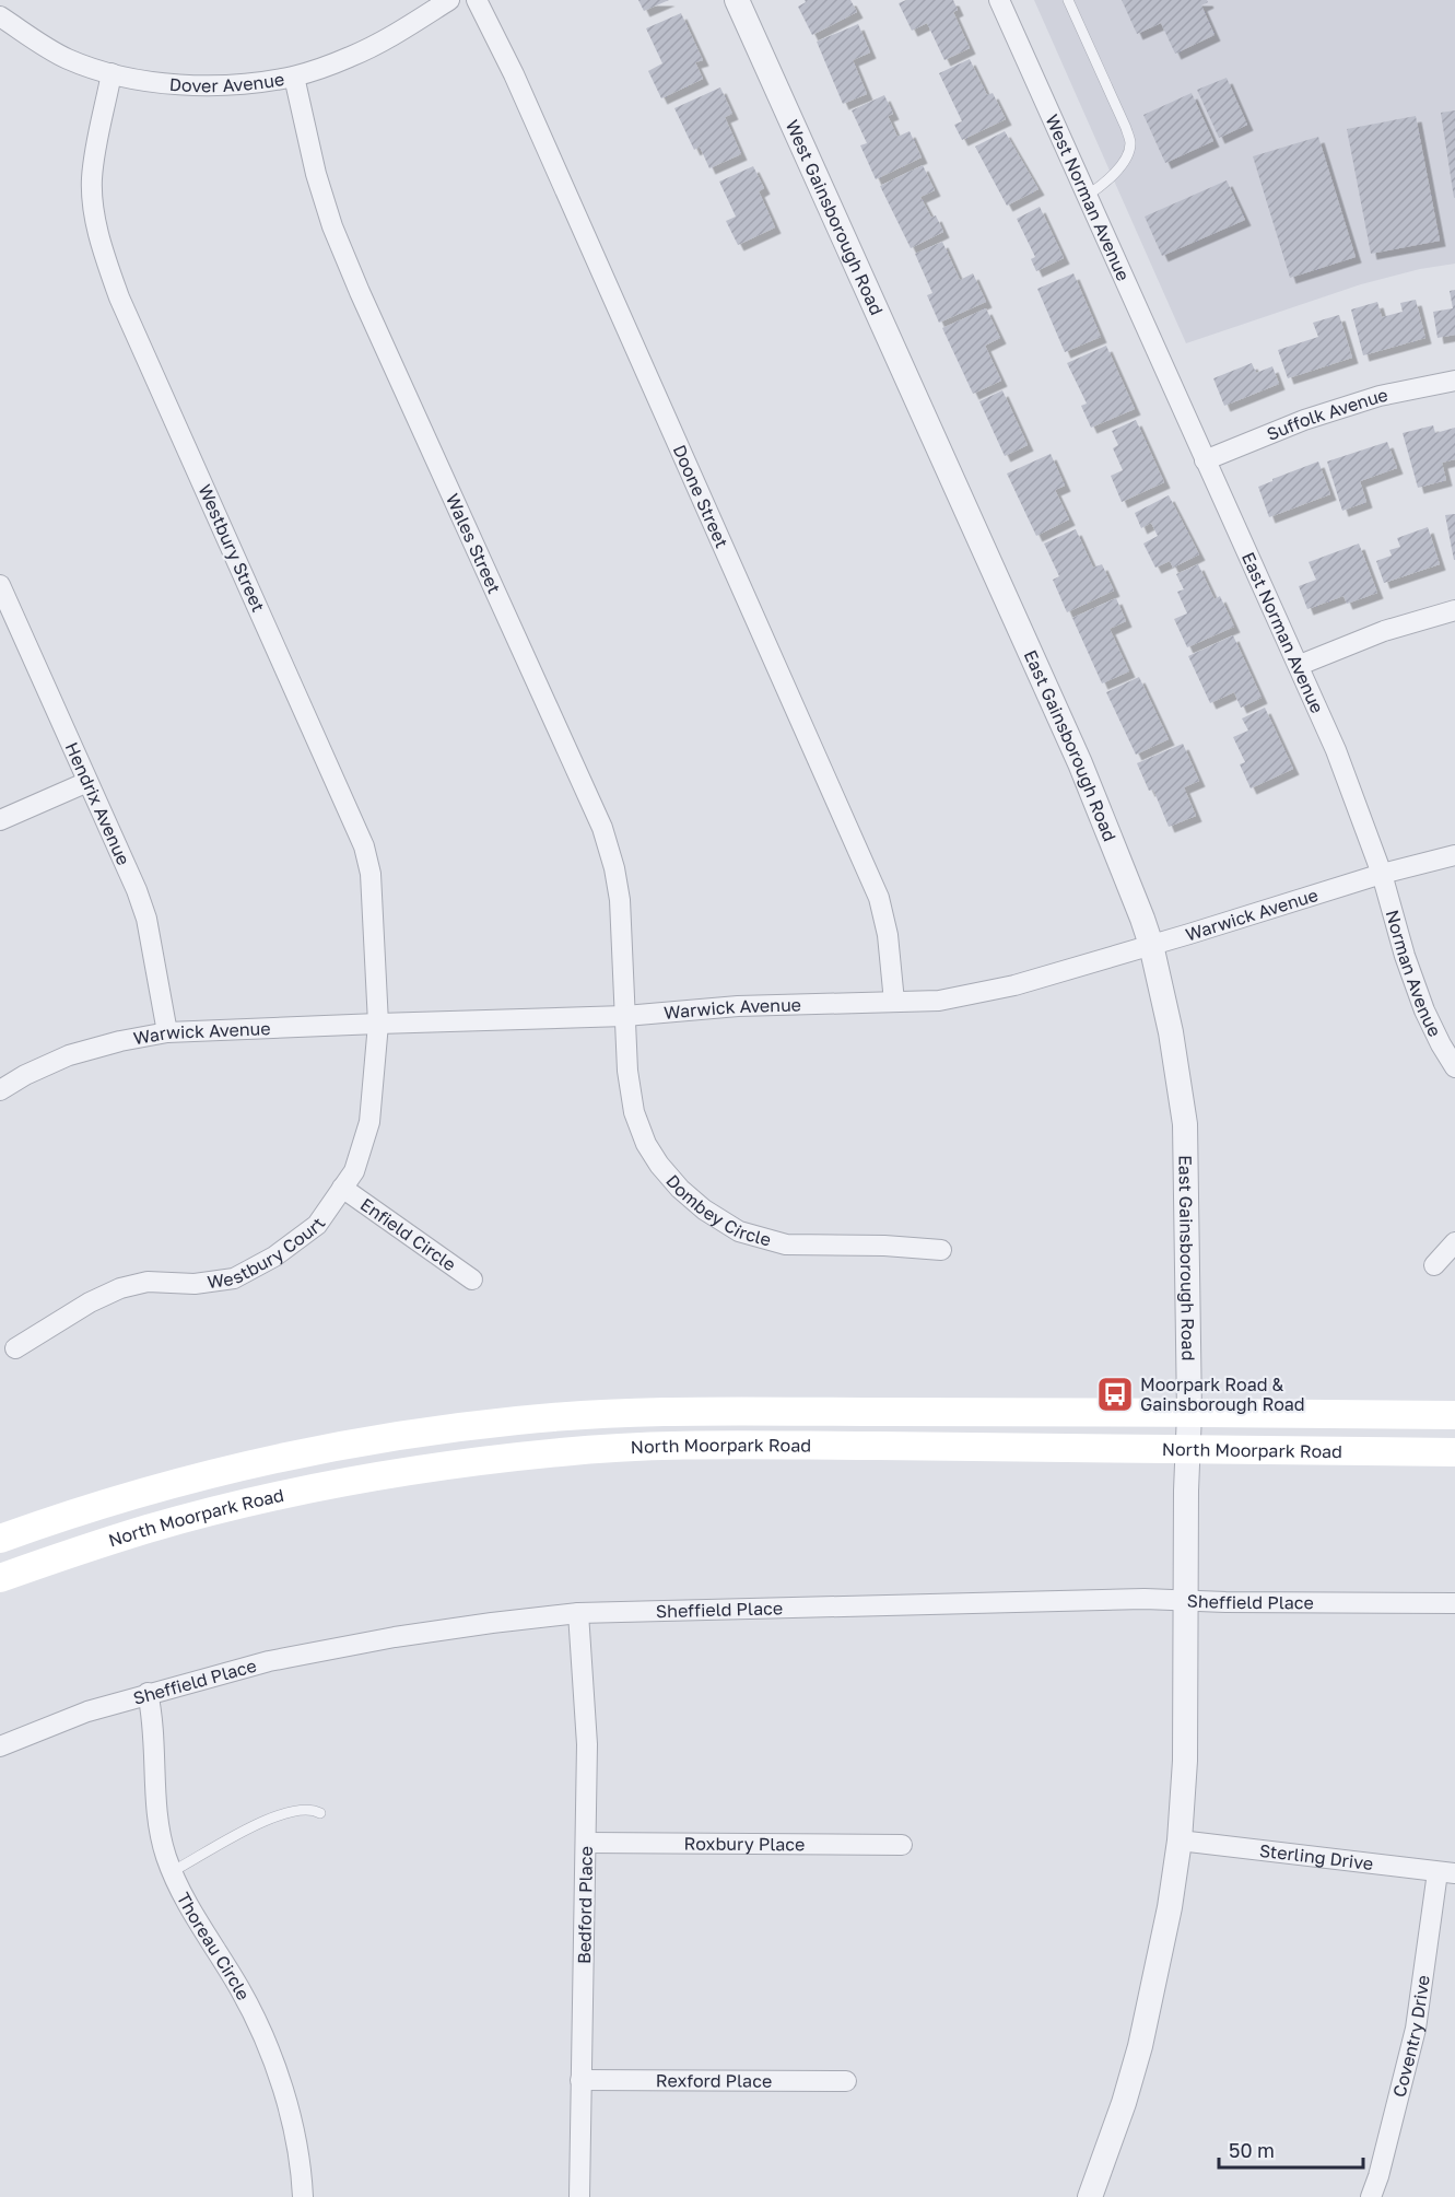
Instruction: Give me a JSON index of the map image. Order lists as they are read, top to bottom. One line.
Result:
{"streets":{"main road":["North Moorpark Road"],"street":["Dover Avenue","West Norman Avenue","West Gainsborough Road","Suffolk Avenue","Doone Street","Wales Street","Westbury Street","East Norman Avenue","East Gainsborough Road","Hendrix Avenue","Warwick Avenue","Norman Avenue","Dombey Circle","Enfield Circle","Westbury Court","Sheffield Place","Roxbury Place","Sterling Drive","Bedford Place","Thoreau Circle","Coventry Drive","Rexford Place"]},"crossings":[["Dover Avenue","Wales Street"],["Dover Avenue","Westbury Street"],["West Norman Avenue","East Norman Avenue"],["West Gainsborough Road","East Gainsborough Road"],["Suffolk Avenue","East Norman Avenue"],["Doone Street","Warwick Avenue"],["Wales Street","Warwick Avenue"],["Wales Street","Dombey Circle"],["Westbury Street","Warwick Avenue"],["Westbury Street","Westbury Court"],["East Norman Avenue","Warwick Avenue"],["East Norman Avenue","Norman Avenue"],["East Gainsborough Road","Warwick Avenue"],["East Gainsborough Road","North Moorpark Road"],["East Gainsborough Road","Sheffield Place"],["East Gainsborough Road","Sterling Drive"],["Hendrix Avenue","Warwick Avenue"],["Warwick Avenue","Norman Avenue"],["Warwick Avenue","Dombey Circle"],["Warwick Avenue","Westbury Court"],["Enfield Circle","Westbury Court"],["Sheffield Place","Bedford Place"],["Sheffield Place","Thoreau Circle"],["Roxbury Place","Bedford Place"],["Sterling Drive","Coventry Drive"],["Bedford Place","Rexford Place"]],"places":{"bus stop":["Moorpark Road & Gainsborough Road"]},"scale_bar":"50 m"}
